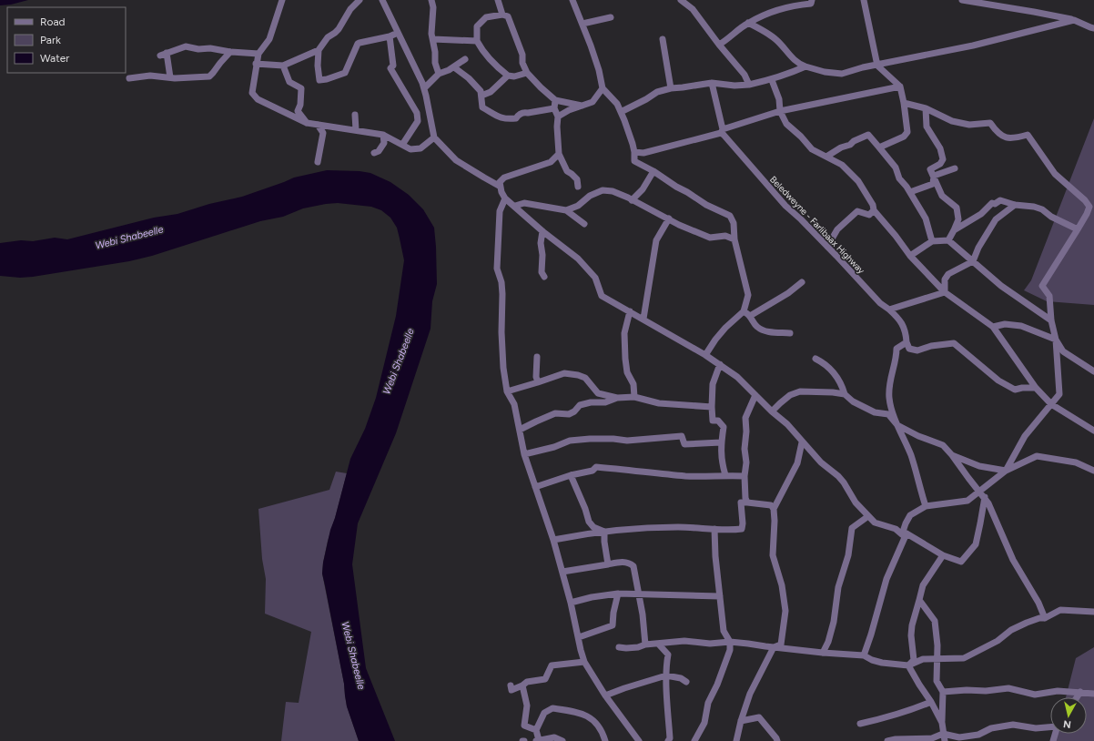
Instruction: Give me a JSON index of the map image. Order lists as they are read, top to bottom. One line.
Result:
{"streets":{"street":["Beledweyne - Farlibaax Highway"]},"water":["Webi Shabeelle"],"legend":["Road","Park","Water"],"north":"bottom"}
